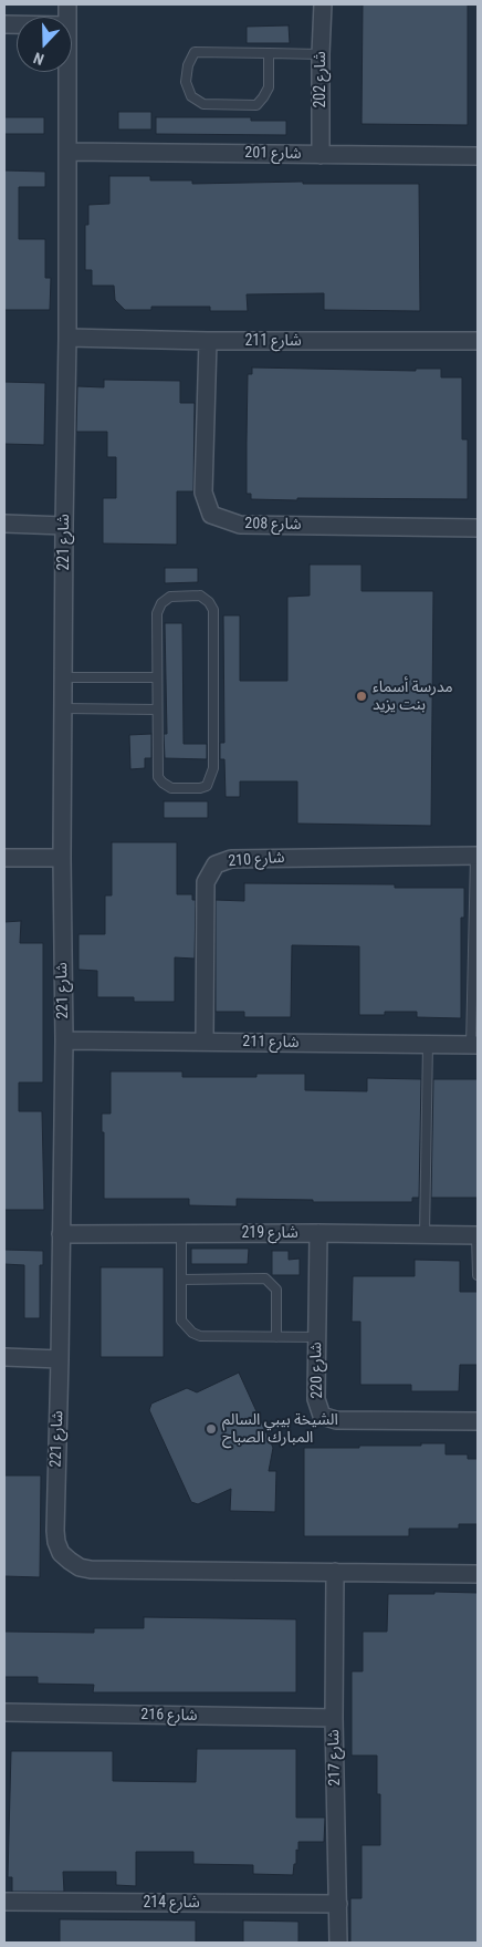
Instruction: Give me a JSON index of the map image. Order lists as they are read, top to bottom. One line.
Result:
{"streets":{"street":["شارع 202","شارع 201","شارع 211","شارع 208","شارع 221","شارع 210","شارع 219","شارع 220","شارع 216","شارع 217","شارع 214"]},"crossings":[["شارع 202","شارع 201"],["شارع 201","شارع 221"],["شارع 211","شارع 208"],["شارع 211","شارع 221"],["شارع 211","شارع 210"],["شارع 221","شارع 219"],["شارع 221","شارع 217"],["شارع 219","شارع 220"],["شارع 216","شارع 217"],["شارع 217","شارع 214"]],"places":["مدرسة أسماء بنت يزيد","الشيخة بيبي السالم المبارك الصباح"],"north":"bottom"}
